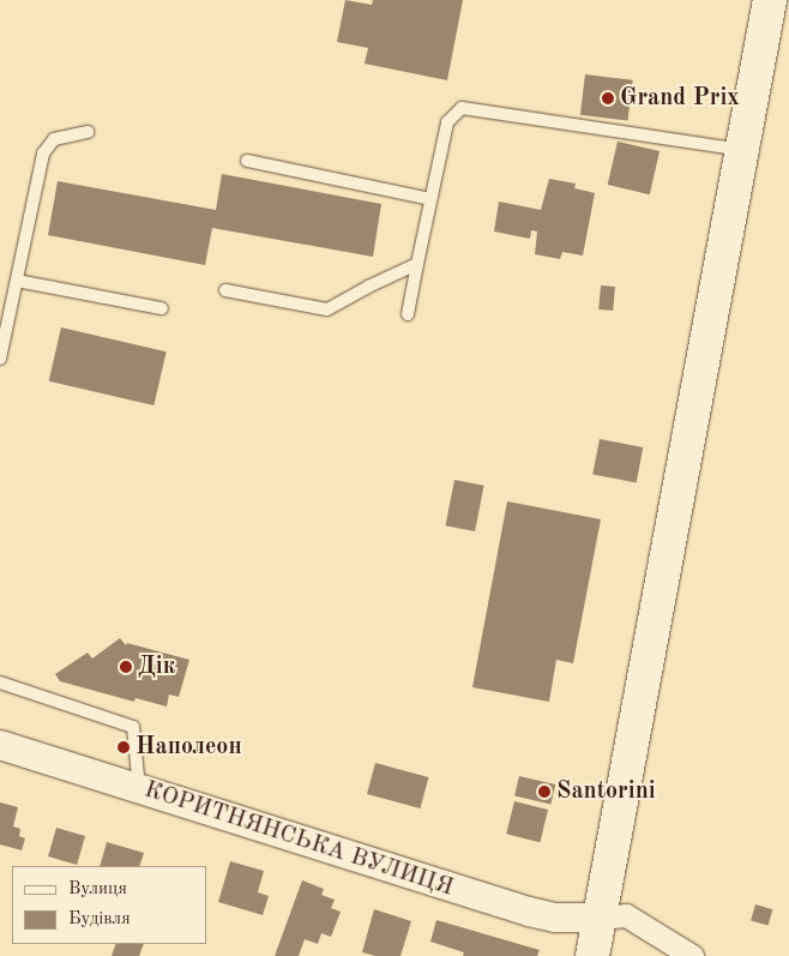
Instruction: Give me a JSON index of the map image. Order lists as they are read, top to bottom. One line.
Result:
{"streets":{"street":["КОРИТНЯНСЬКА ВУЛИЦЯ"]},"places":["Grand Prix","Дік","Наполеон","Santorini"],"legend":["Вулиця","Будівля"]}
